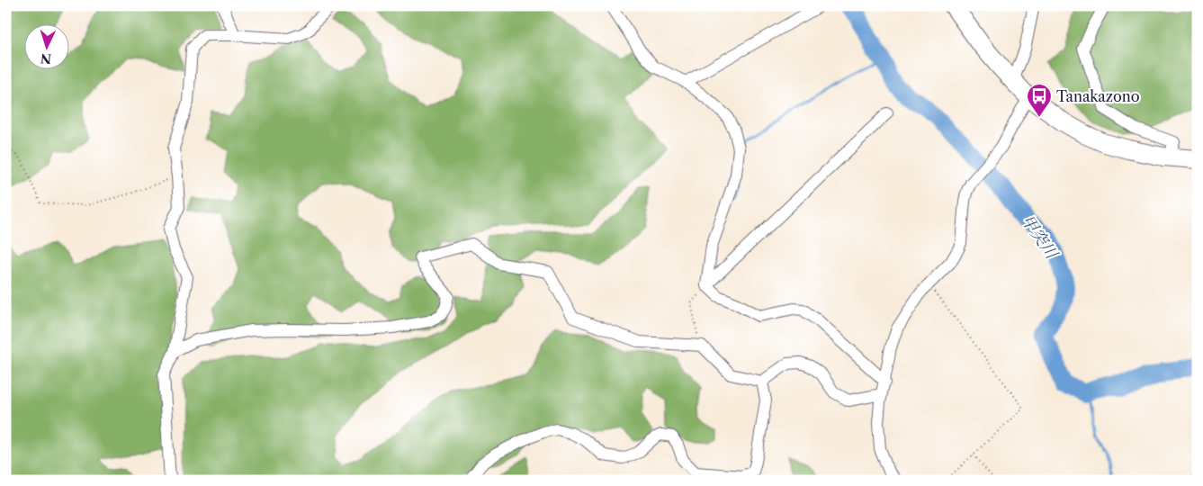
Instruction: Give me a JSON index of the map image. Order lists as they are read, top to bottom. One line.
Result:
{"water":["甲突川"],"places":{"bus stop":["Tanakazono"]},"north":"bottom"}
